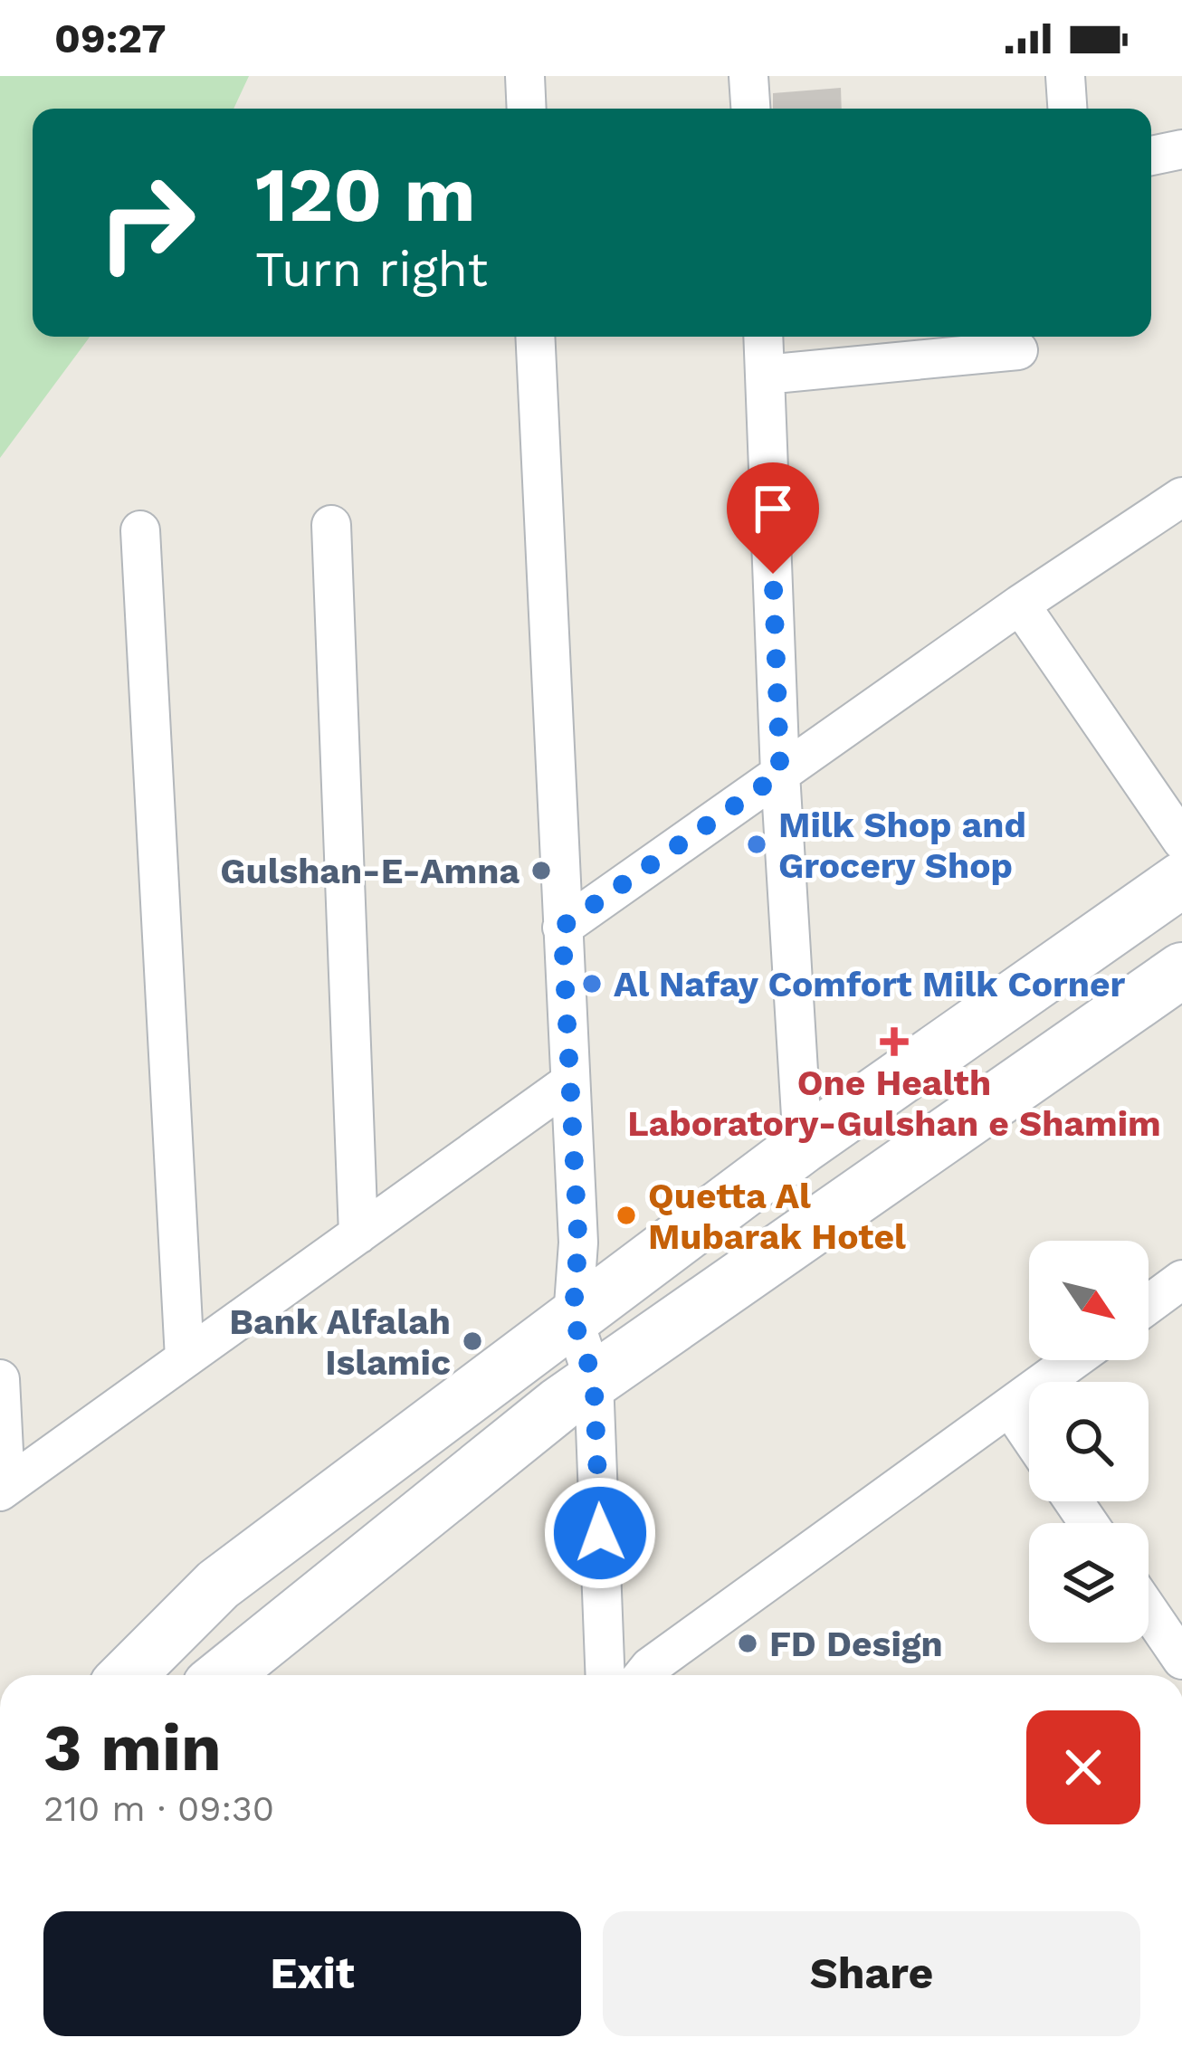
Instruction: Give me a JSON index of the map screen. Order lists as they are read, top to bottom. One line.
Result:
{"places":{"other":["Milk Shop and Grocery Shop","Gulshan-E-Amna","Al Nafay Comfort Milk Corner","Quetta Al Mubarak Hotel","Bank Alfalah Islamic","FD Design"],"health":["One Health Laboratory-Gulshan e Shamim"]},"north":"bottom right","page":{"status":"09:27","turn":["120 m","Turn right"],"heading":["3 min","210 m · 09:30"],"buttons":["Exit","Share"]}}
